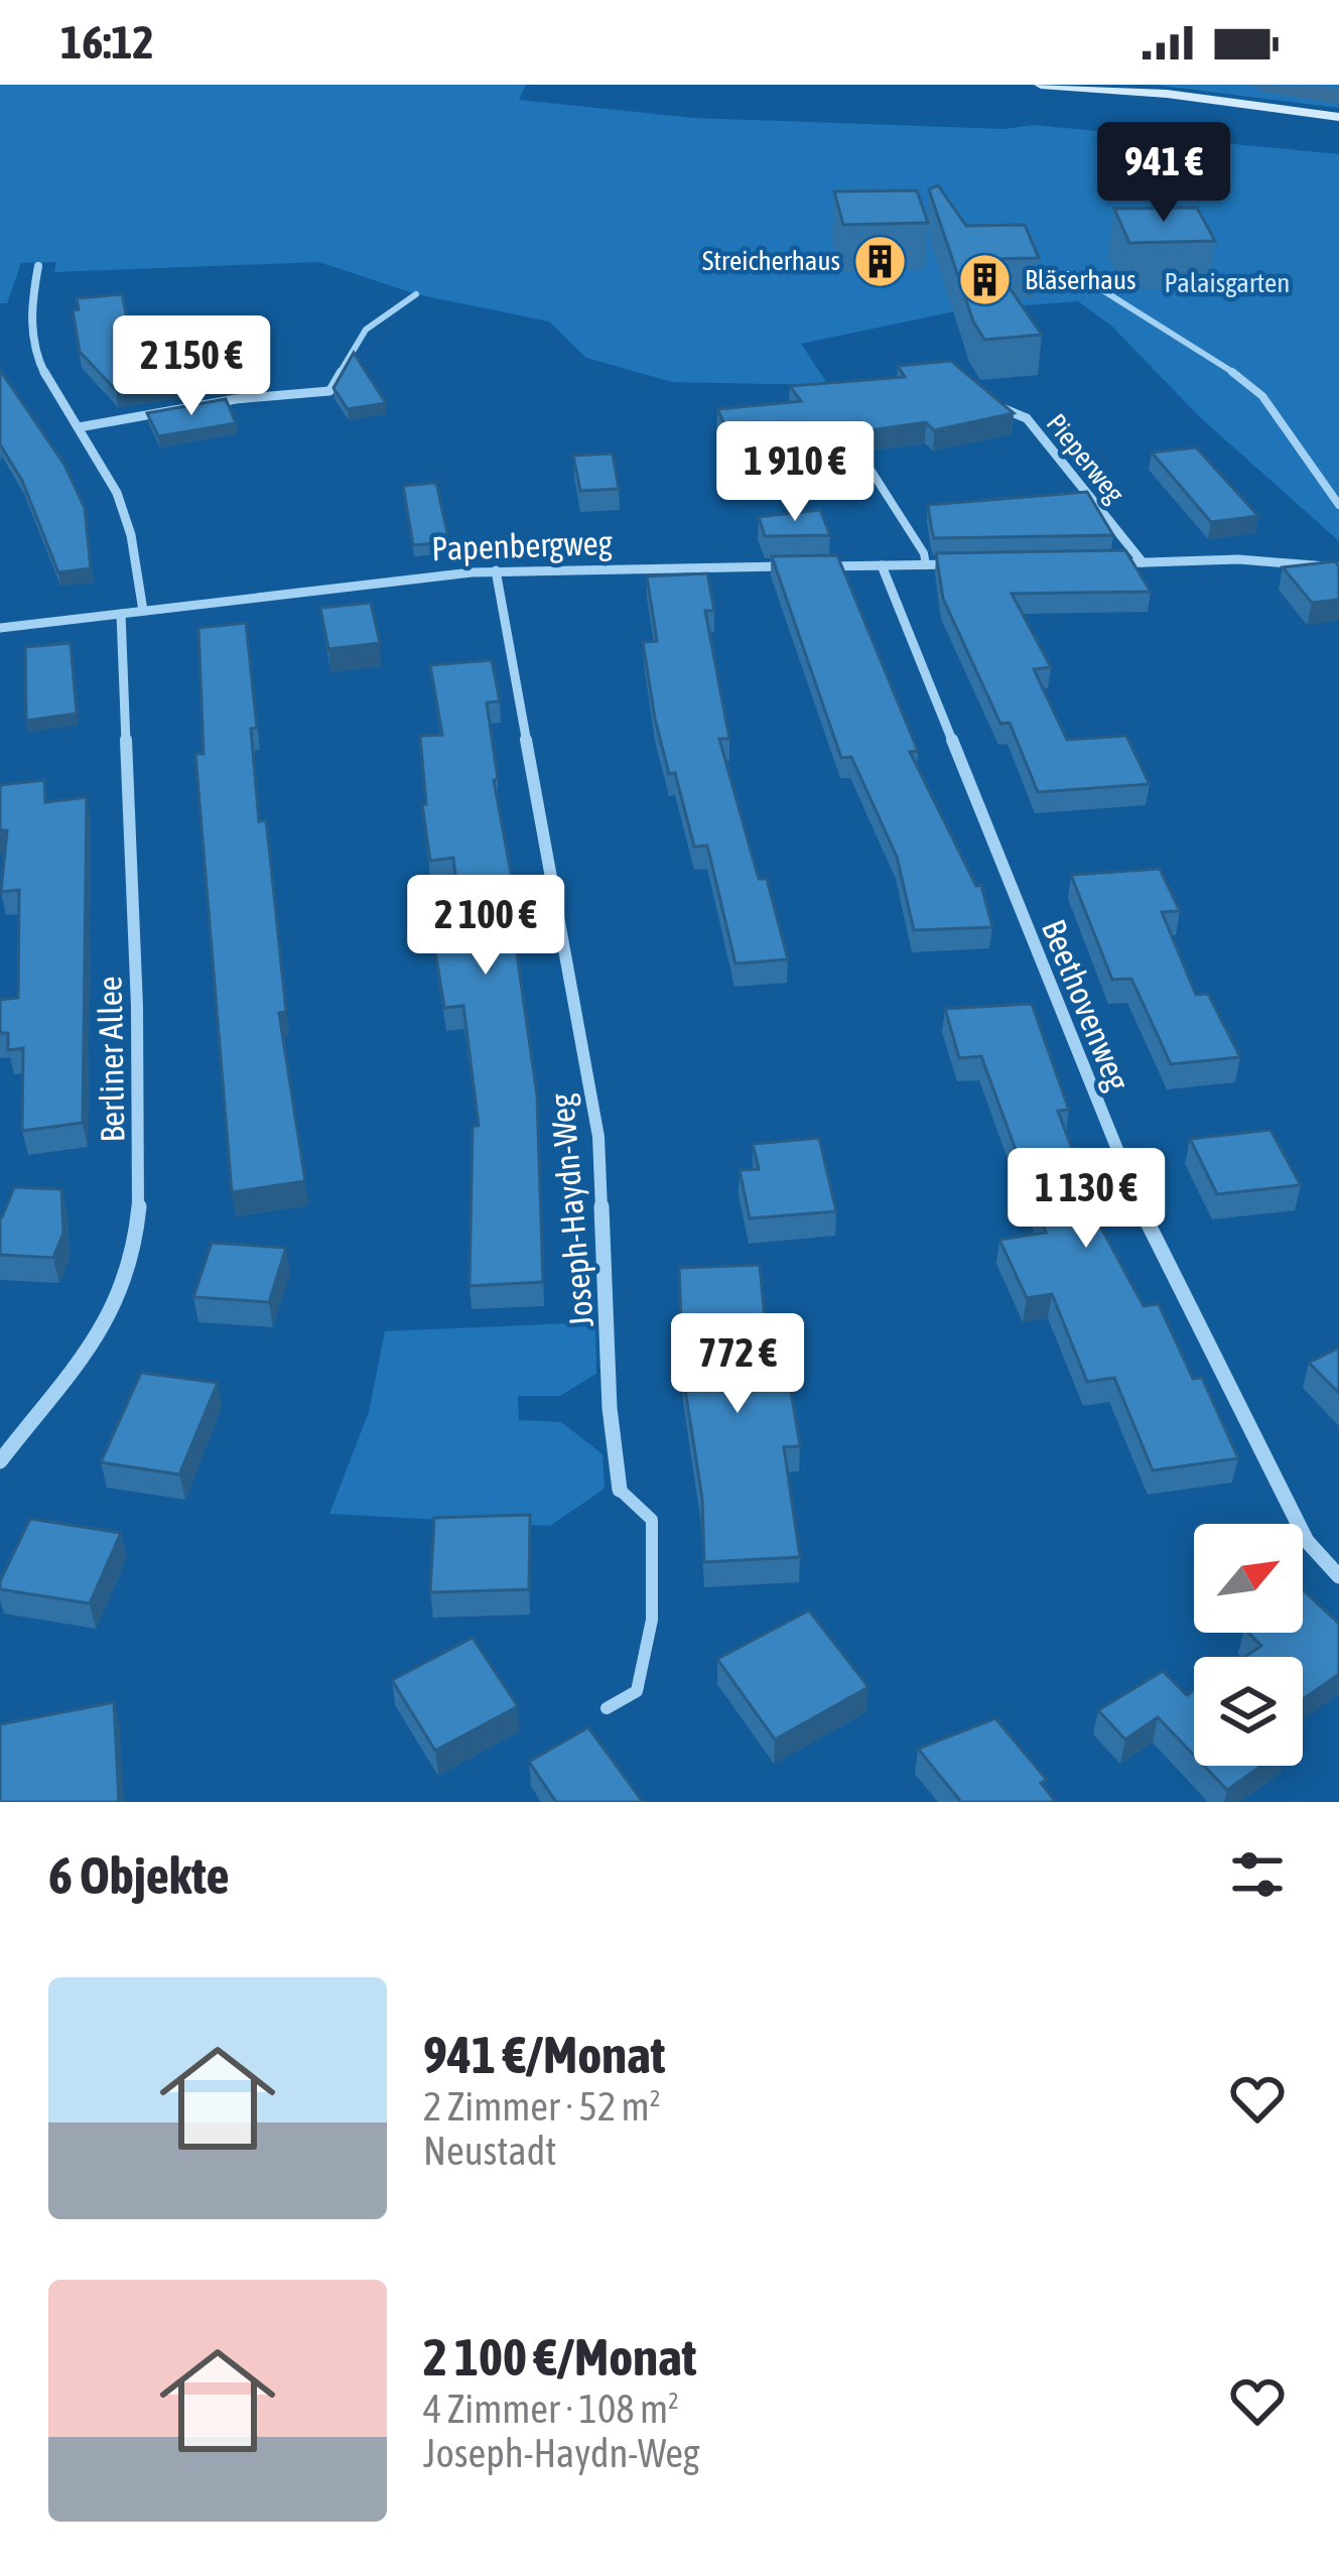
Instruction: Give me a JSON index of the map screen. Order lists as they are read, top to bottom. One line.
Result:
{"streets":{"street":["Pieperweg","Papenbergweg","Beethovenweg","Berliner Allee","Joseph-Haydn-Weg"]},"crossings":[["Papenbergweg","Berliner Allee"],["Papenbergweg","Joseph-Haydn-Weg"]],"parks":["Palaisgarten"],"places":{"building":["Streicherhaus","Bläserhaus"]},"north":"top right","page":{"status":"16:12","price":["941 €","2 150 €","1 910 €","2 100 €","1 130 €","772 €"],"heading":"6 Objekte","list":[{"name":"941 €/Monat","note":"2 Zimmer · 52 m² · Neustadt"},{"name":"2 100 €/Monat","note":"4 Zimmer · 108 m² · Joseph-Haydn-Weg"}]}}
